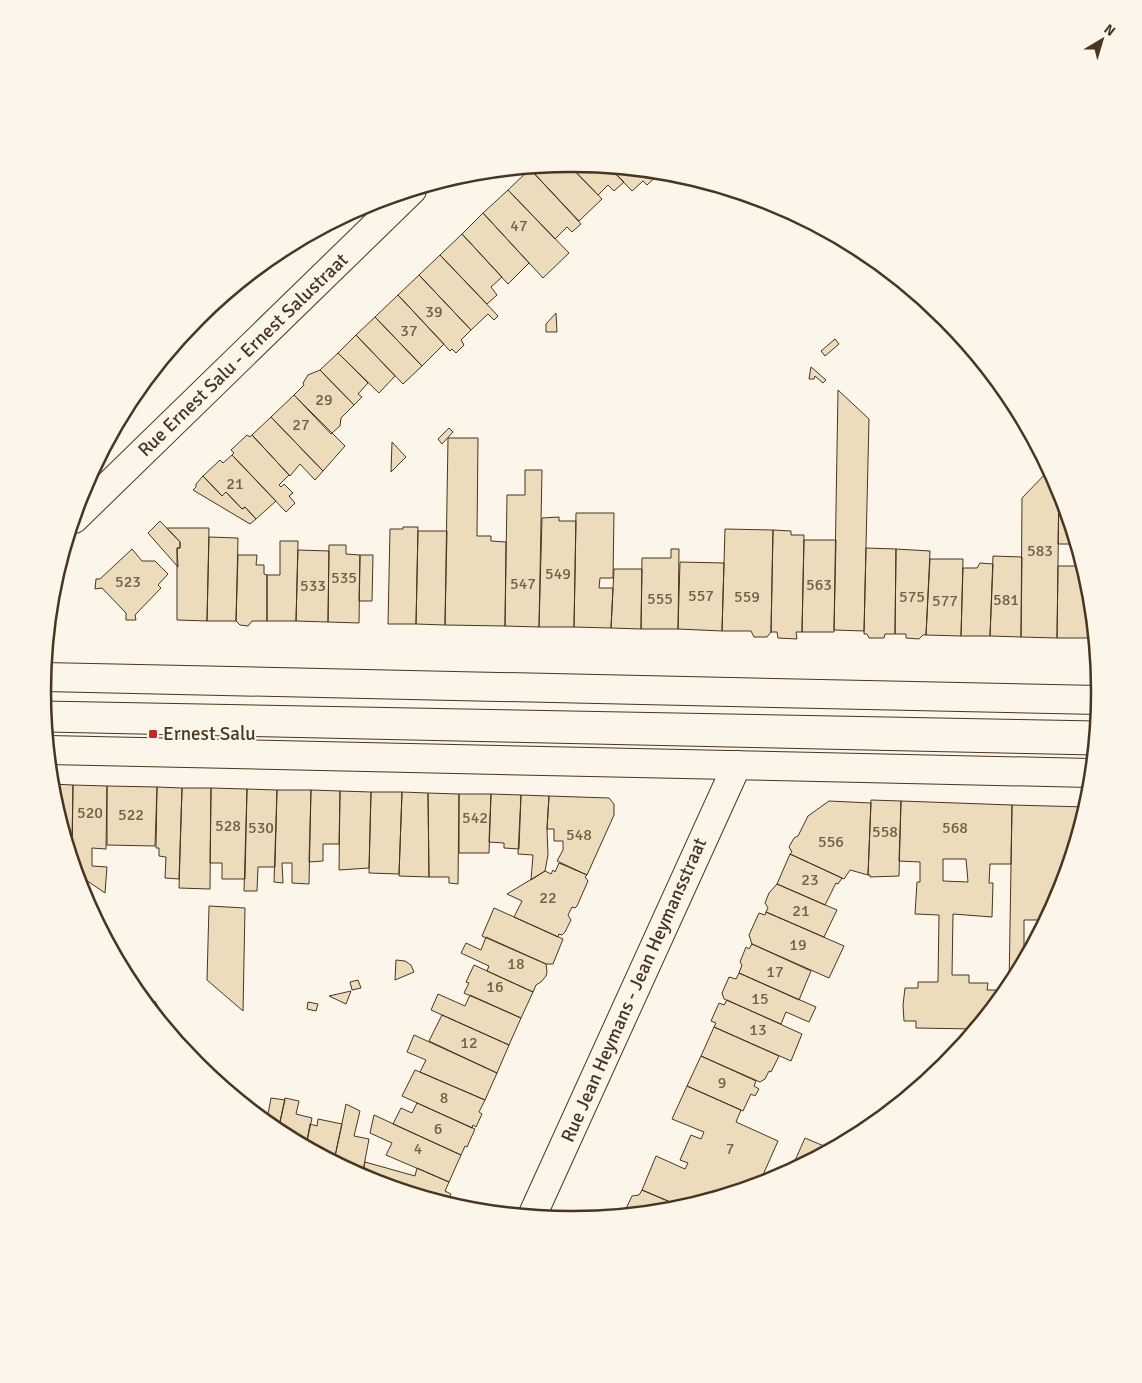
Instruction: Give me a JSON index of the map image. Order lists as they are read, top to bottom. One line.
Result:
{"streets":{"main road":["Rue Ernest Salu - Ernest Salustraat","Rue Jean Heymans - Jean Heymansstraat"]},"places":{"transit":["Ernest Salu"]},"house_numbers":["47","39","37","29","27","21","583","549","535","523","547","563","533","557","559","575","555","581","577","520","522","542","528","530","568","558","548","556","23","22","21","19","18","17","16","15","13","12","9","8","6","4","7"],"north":"top right"}
